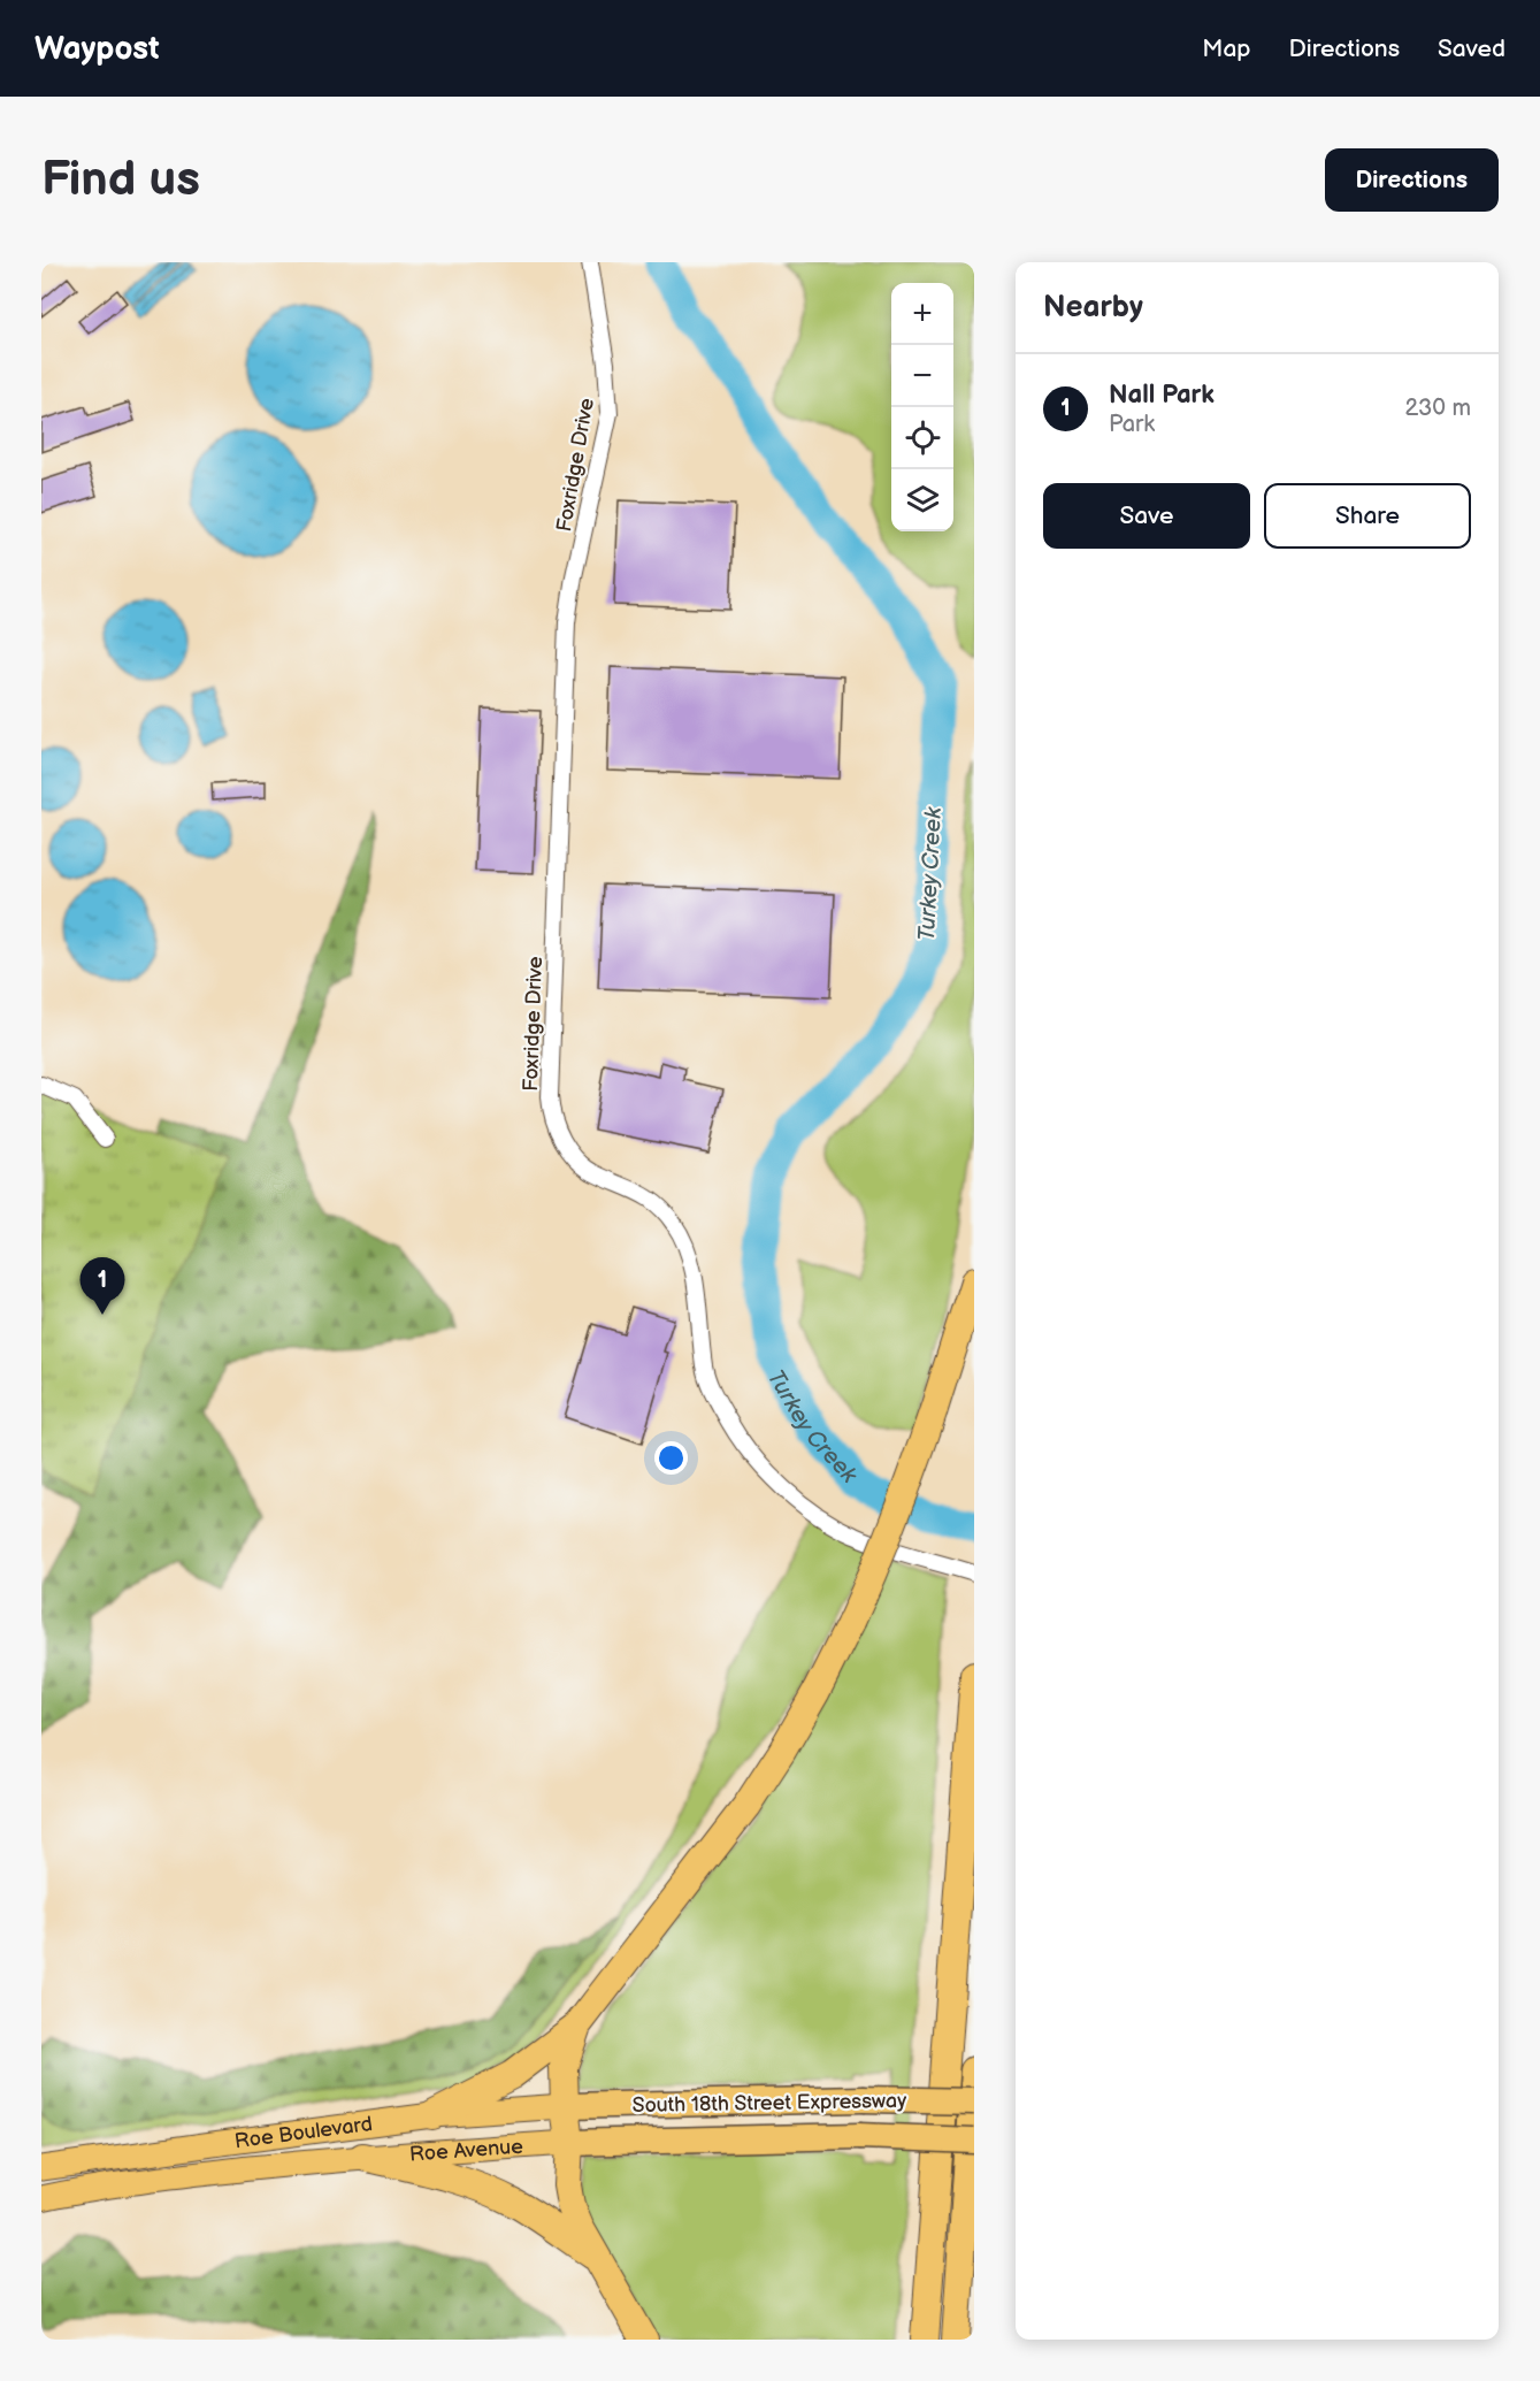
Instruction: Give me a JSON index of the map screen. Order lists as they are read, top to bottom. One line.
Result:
{"streets":{"highway":["South 18th Street Expressway"],"main road":["Roe Boulevard","Roe Avenue"],"street":["Foxridge Drive"]},"crossings":[["South 18th Street Expressway","Roe Boulevard"],["South 18th Street Expressway","Roe Avenue"],["Roe Boulevard","Roe Avenue"]],"water":["Turkey Creek"],"page":{"header":"Waypost","nav":["Map","Directions","Saved"],"buttons":["Directions",["Save","Share"]],"title":"Find us","heading":"Nearby","map_buttons":["+","−"],"list":[{"mark":"1","name":"Nall Park","note":"Park","value":"230 m"}],"pins":"1"}}
